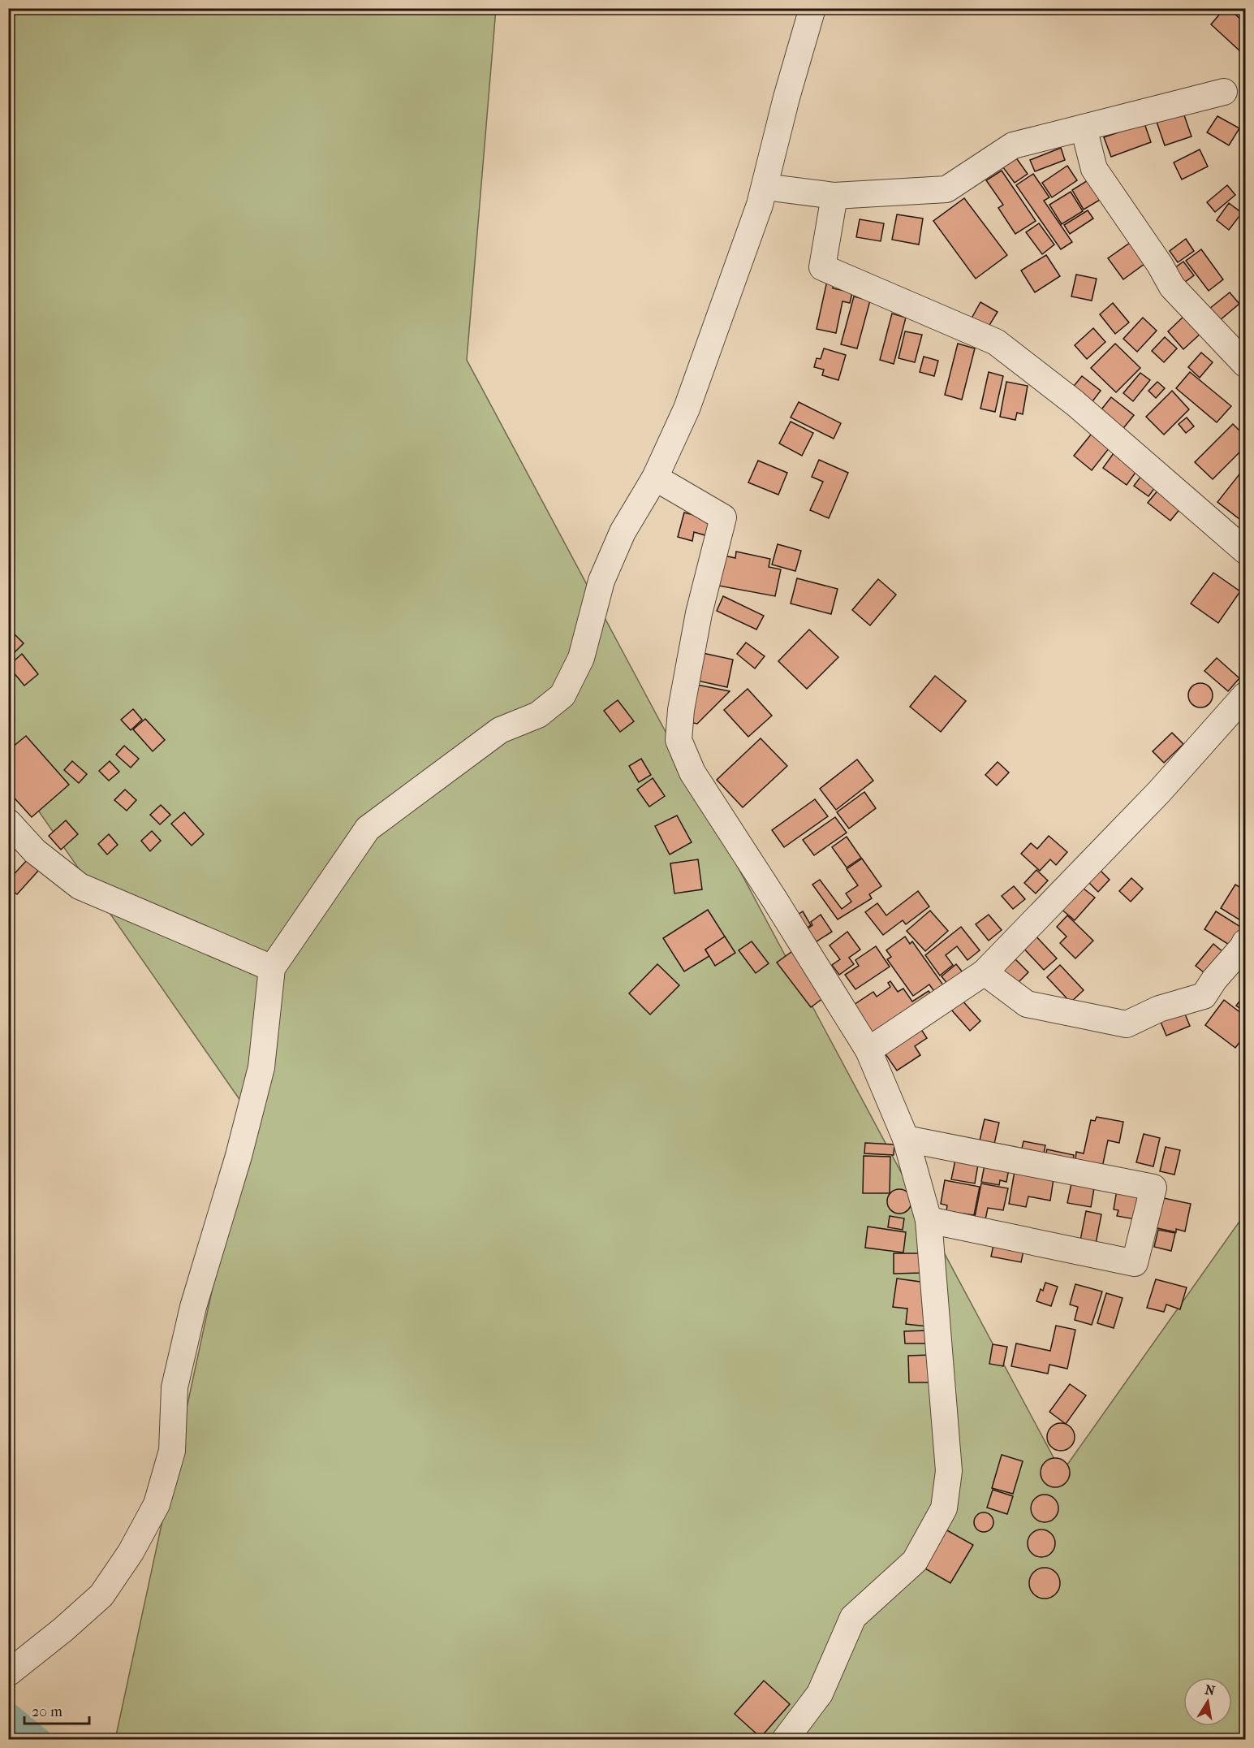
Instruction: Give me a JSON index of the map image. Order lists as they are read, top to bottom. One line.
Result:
{"scale_bar":"20 m","north":"top"}
